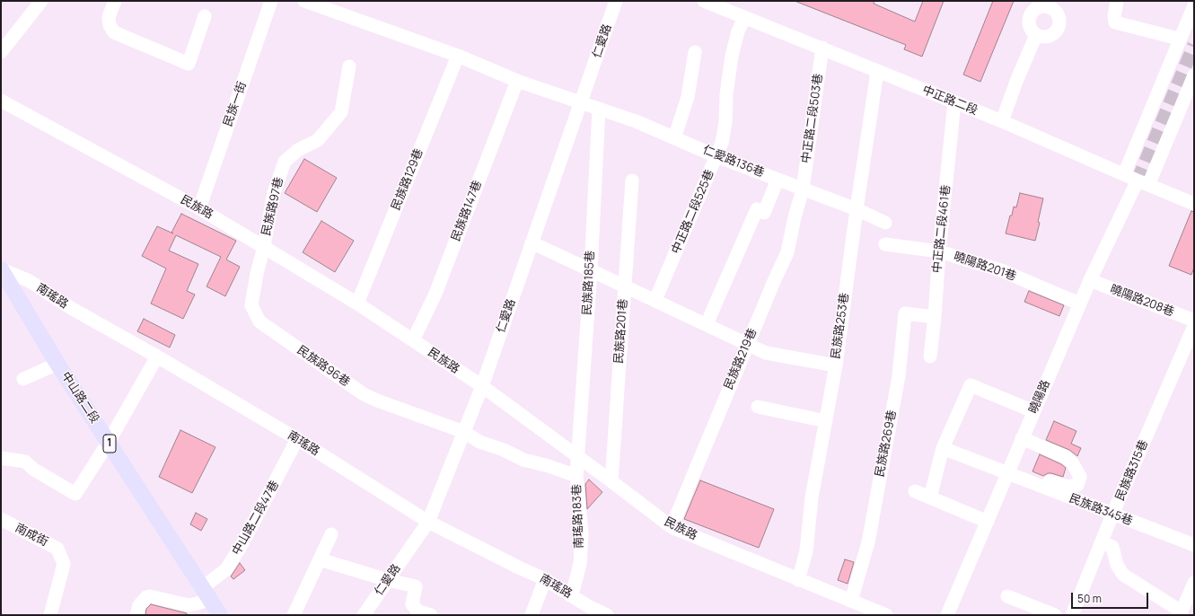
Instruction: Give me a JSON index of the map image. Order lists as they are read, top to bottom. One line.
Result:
{"streets":{"main road":["中山路二段","1"],"street":["仁愛路","中正路二段","民族一街","中正路二段503巷","仁愛路136巷","民族路129巷","民族路97巷","民族路","民族路147巷","中正路二段525巷","中正路二段461巷","曉陽路201巷","民族路185巷","南瑤路","曉陽路208巷","民族路253巷","民族路201巷","民族路219巷","民族路96巷","曉陽路","民族路269巷","民族路315巷","民族路345巷","南瑤路183巷","中山路二段47巷","南成街"]},"crossings":[["仁愛路","仁愛路136巷"],["仁愛路","民族路"],["仁愛路","南瑤路"],["仁愛路","民族路96巷"],["中正路二段","中正路二段503巷"],["中正路二段","中正路二段525巷"],["中正路二段","中正路二段461巷"],["中正路二段","民族路253巷"],["中正路二段","曉陽路"],["民族一街","民族路"],["中正路二段503巷","仁愛路136巷"],["中正路二段503巷","民族路219巷"],["仁愛路136巷","民族路129巷"],["仁愛路136巷","民族路147巷"],["仁愛路136巷","中正路二段525巷"],["仁愛路136巷","民族路185巷"],["仁愛路136巷","民族路253巷"],["仁愛路136巷","民族路219巷"],["民族路129巷","民族路"],["民族路97巷","民族路"],["民族路97巷","民族路96巷"],["民族路","民族路147巷"],["民族路","民族路185巷"],["民族路","民族路253巷"],["民族路","民族路201巷"],["民族路","民族路219巷"],["民族路","民族路96巷"],["民族路","民族路269巷"],["民族路","南瑤路183巷"],["中正路二段461巷","曉陽路201巷"],["中正路二段461巷","民族路269巷"],["曉陽路201巷","曉陽路"],["民族路185巷","南瑤路183巷"],["南瑤路","中山路二段"],["南瑤路","南瑤路183巷"],["南瑤路","中山路二段47巷"],["曉陽路208巷","曉陽路"],["民族路96巷","南瑤路183巷"],["曉陽路","民族路345巷"],["中山路二段","中山路二段47巷"],["民族路315巷","民族路345巷"]],"scale_bar":"50 m"}
